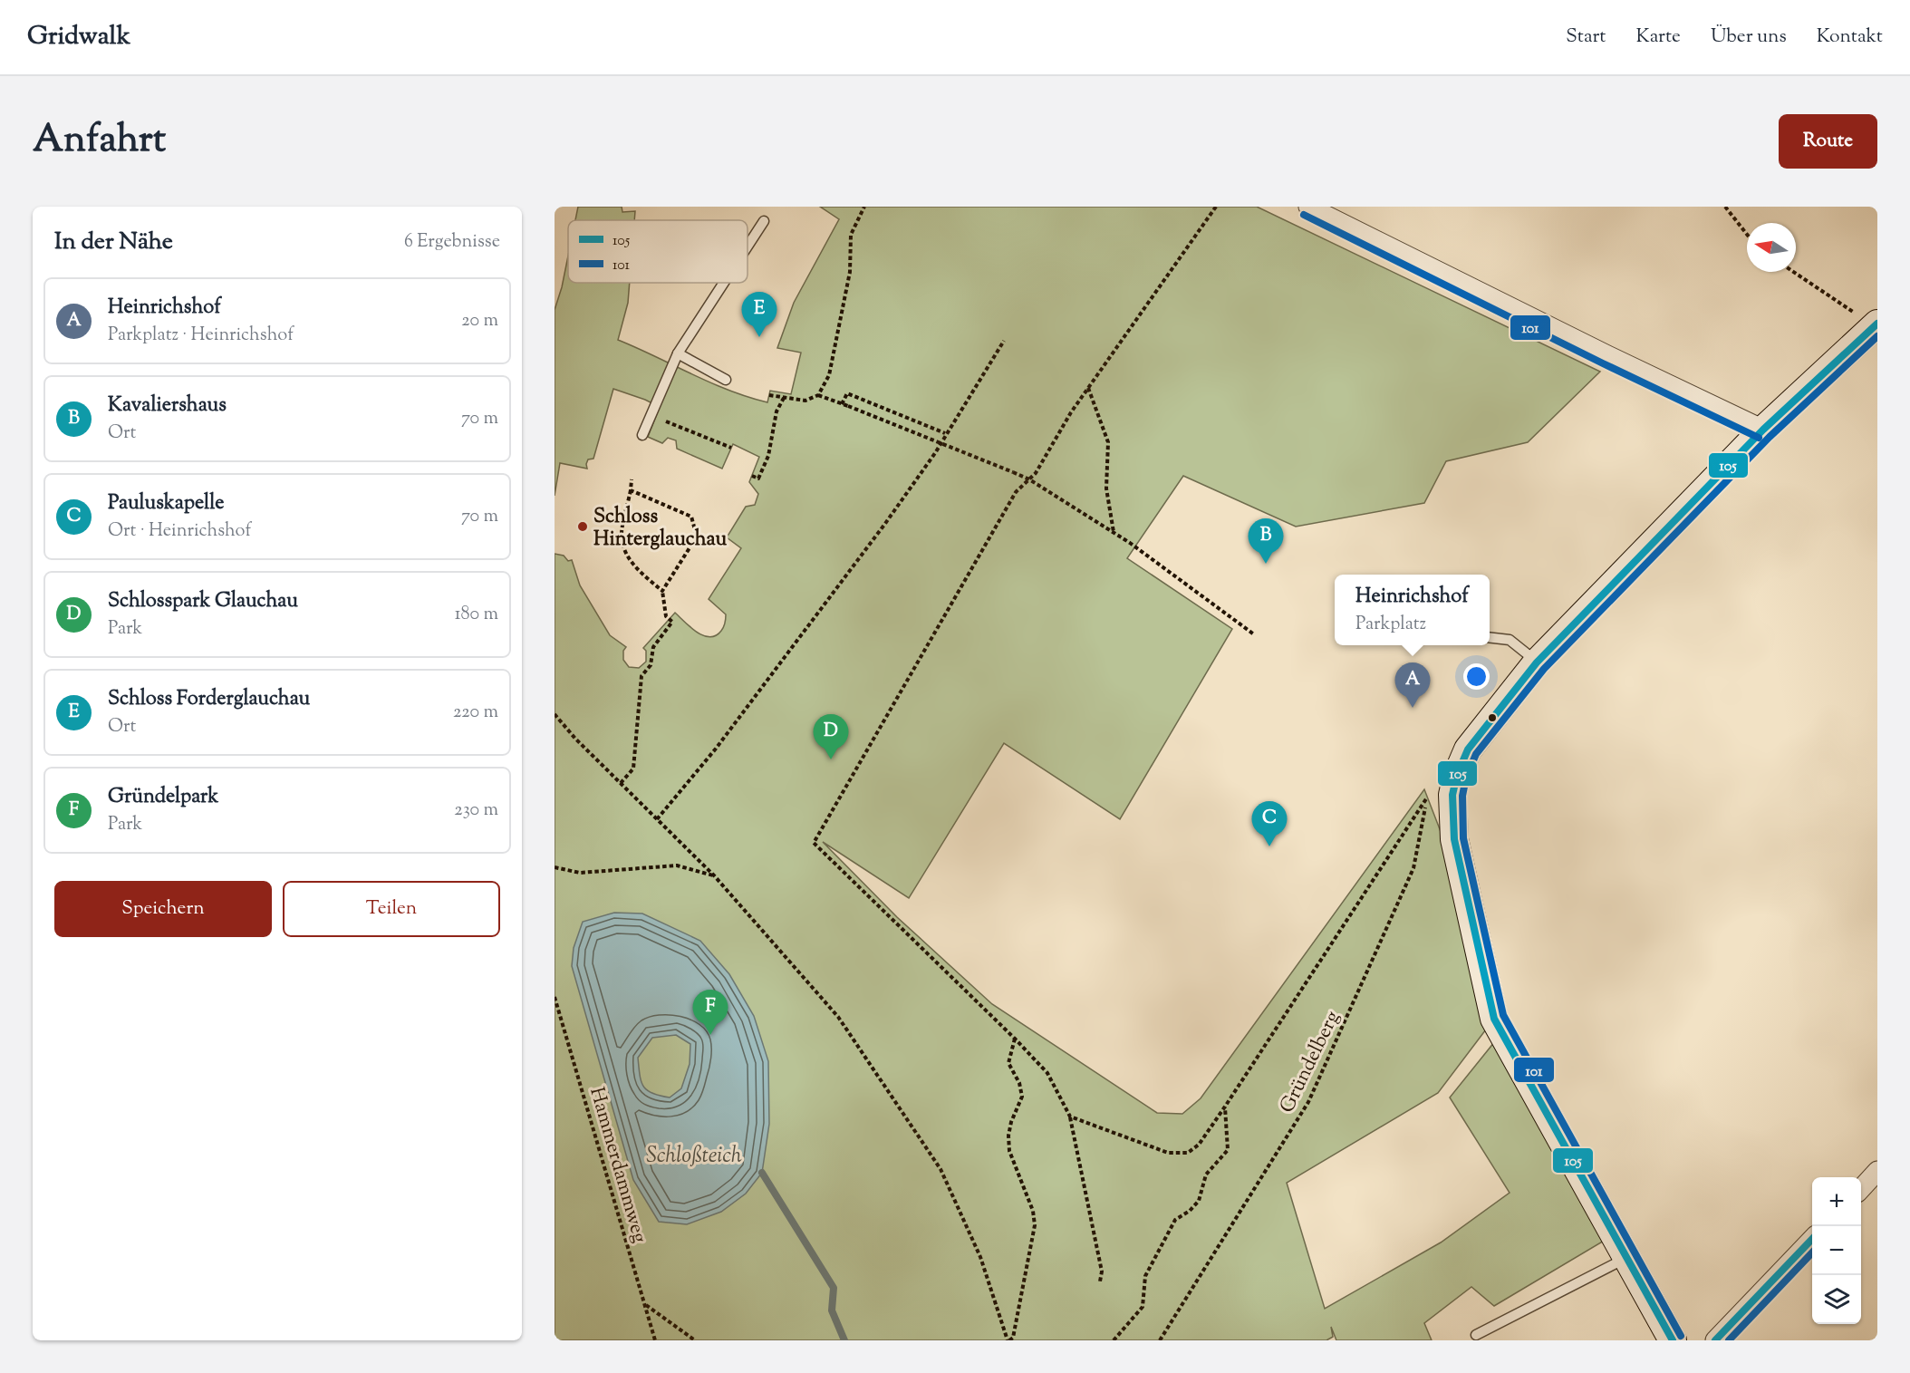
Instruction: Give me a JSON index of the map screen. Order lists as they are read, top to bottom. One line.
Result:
{"streets":{"path":["Gründelberg","Hammerdammweg"]},"water":["Schloßteich"],"places":["Schloss Hinterglauchau"],"lines":["transit line 101","transit line 105"],"legend":["105","101"],"north":"left","page":{"header":"Gridwalk","nav":["Start","Karte","Über uns","Kontakt"],"title":"Anfahrt","buttons":["Route",["Speichern","Teilen"]],"heading":["In der Nähe","6 Ergebnisse"],"list":[{"mark":"A","name":"Heinrichshof","note":"Parkplatz · Heinrichshof","value":"20 m"},{"mark":"B","name":"Kavaliershaus","note":"Ort","value":"70 m"},{"mark":"C","name":"Pauluskapelle","note":"Ort · Heinrichshof","value":"70 m"},{"mark":"D","name":"Schlosspark Glauchau","note":"Park","value":"180 m"},{"mark":"E","name":"Schloss Forderglauchau","note":"Ort","value":"220 m"},{"mark":"F","name":"Gründelpark","note":"Park","value":"230 m"}],"pins":["E","B","A","D","C","F"],"popup":["Heinrichshof","Parkplatz"],"map_buttons":["+","−"]}}
